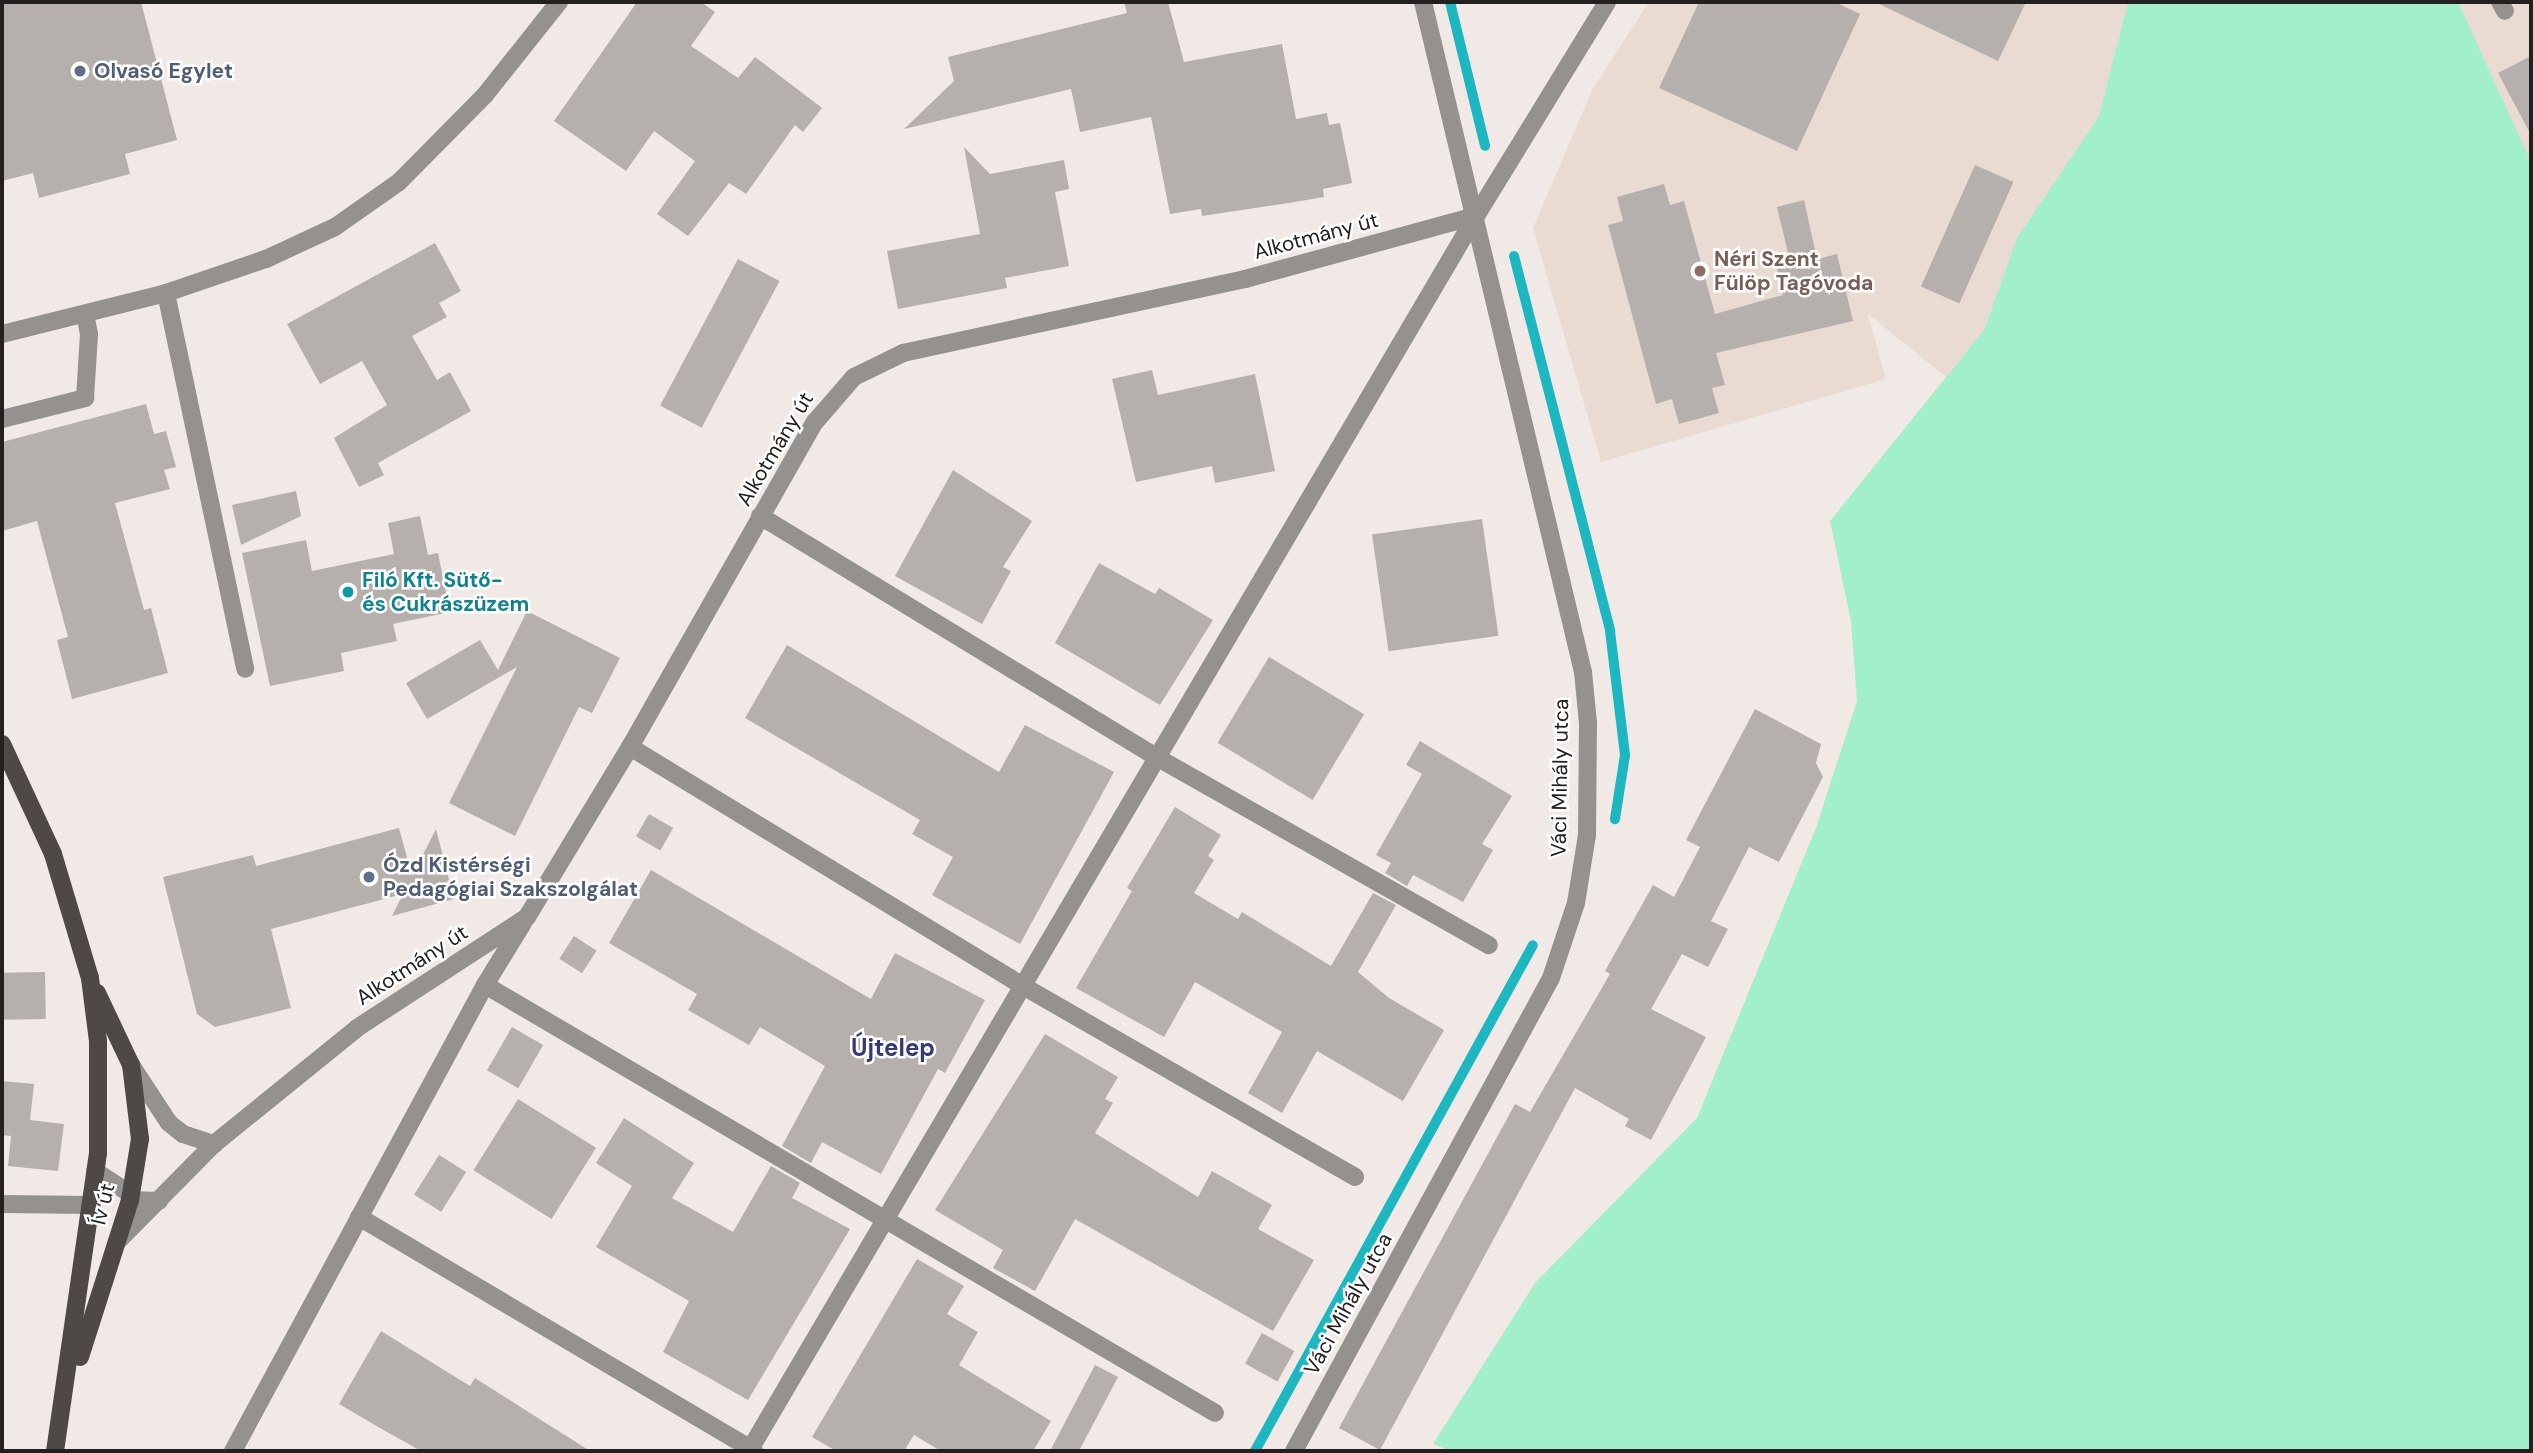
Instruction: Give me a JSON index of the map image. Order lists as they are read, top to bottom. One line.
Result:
{"streets":{"main road":["Ív út"],"street":["Alkotmány út","Váci Mihály utca"]},"crossings":[["Alkotmány út","Váci Mihály utca"],["Alkotmány út","Ív út"]],"districts":["Újtelep"],"places":["Olvasó Egylet","Néri Szent Fülöp Tagóvoda","Filó Kft. Sütő- és Cukrászüzem","Ózd Kistérségi Pedagógiai Szakszolgálat"]}
